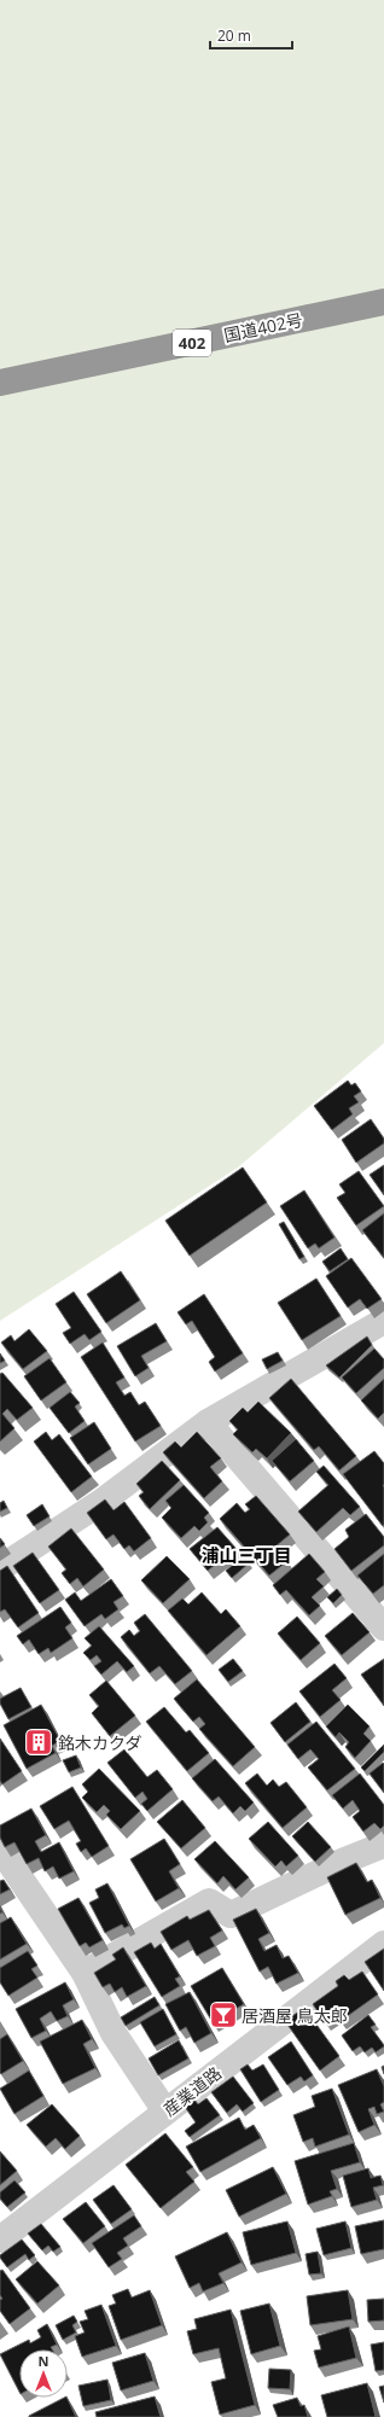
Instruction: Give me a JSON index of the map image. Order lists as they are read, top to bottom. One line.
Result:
{"streets":{"highway":["国道402号","402"],"street":["産業道路"]},"districts":["浦山三丁目"],"places":{"building":["銘木カクダ"],"bar":["居酒屋 鳥太郎"]},"scale_bar":"20 m","north":"top"}
